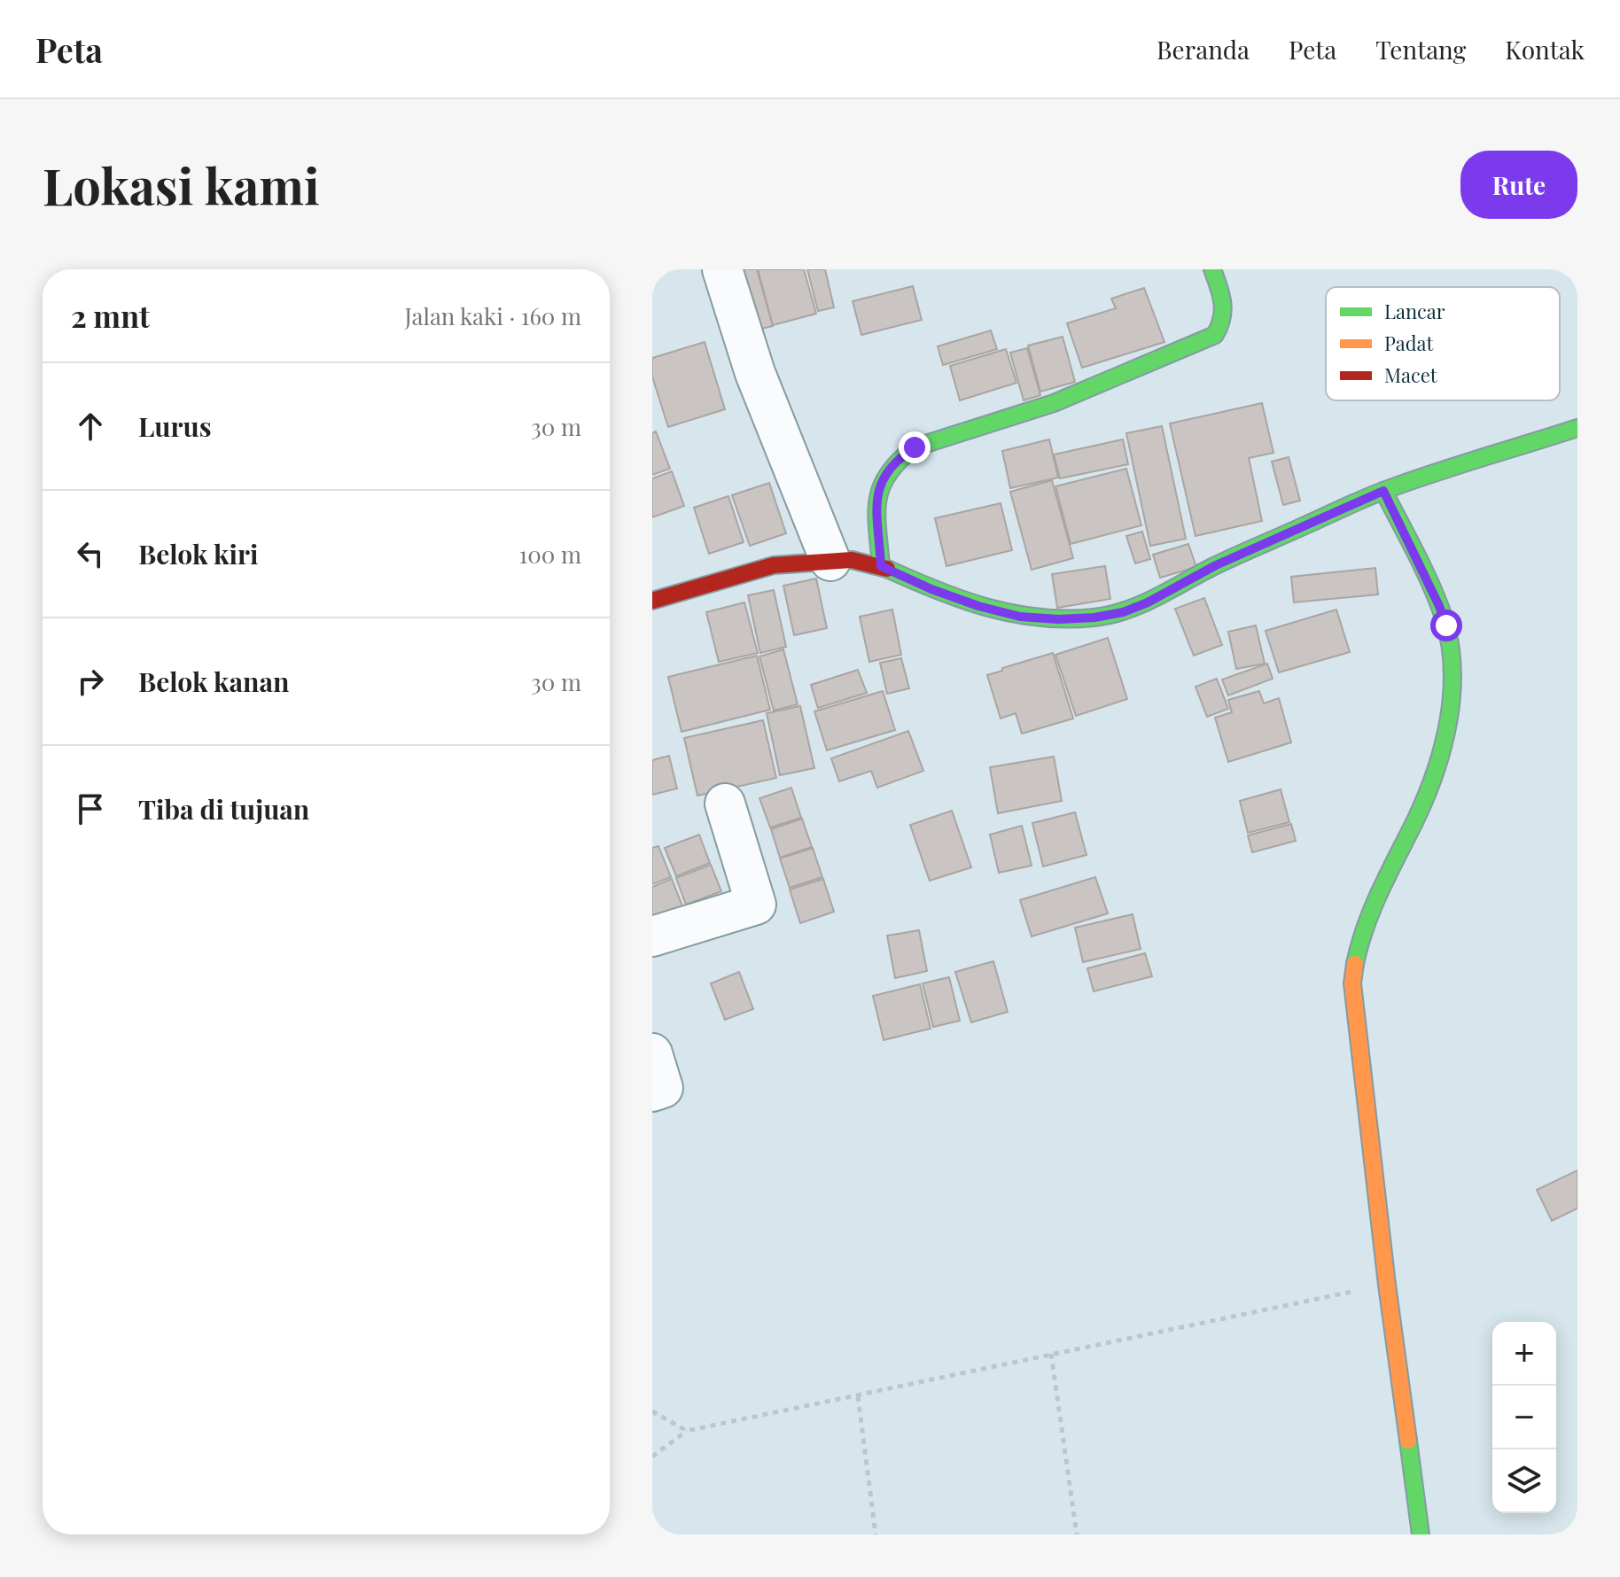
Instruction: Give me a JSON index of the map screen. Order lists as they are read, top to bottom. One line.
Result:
{"legend":["Lancar","Padat","Macet"],"page":{"header":"Peta","nav":["Beranda","Peta","Tentang","Kontak"],"buttons":"Rute","title":"Lokasi kami","heading":["2 mnt","Jalan kaki · 160 m"],"list":[["Lurus","30 m"],["Belok kiri","100 m"],["Belok kanan","30 m"],"Tiba di tujuan"],"map_buttons":["+","−"]}}
